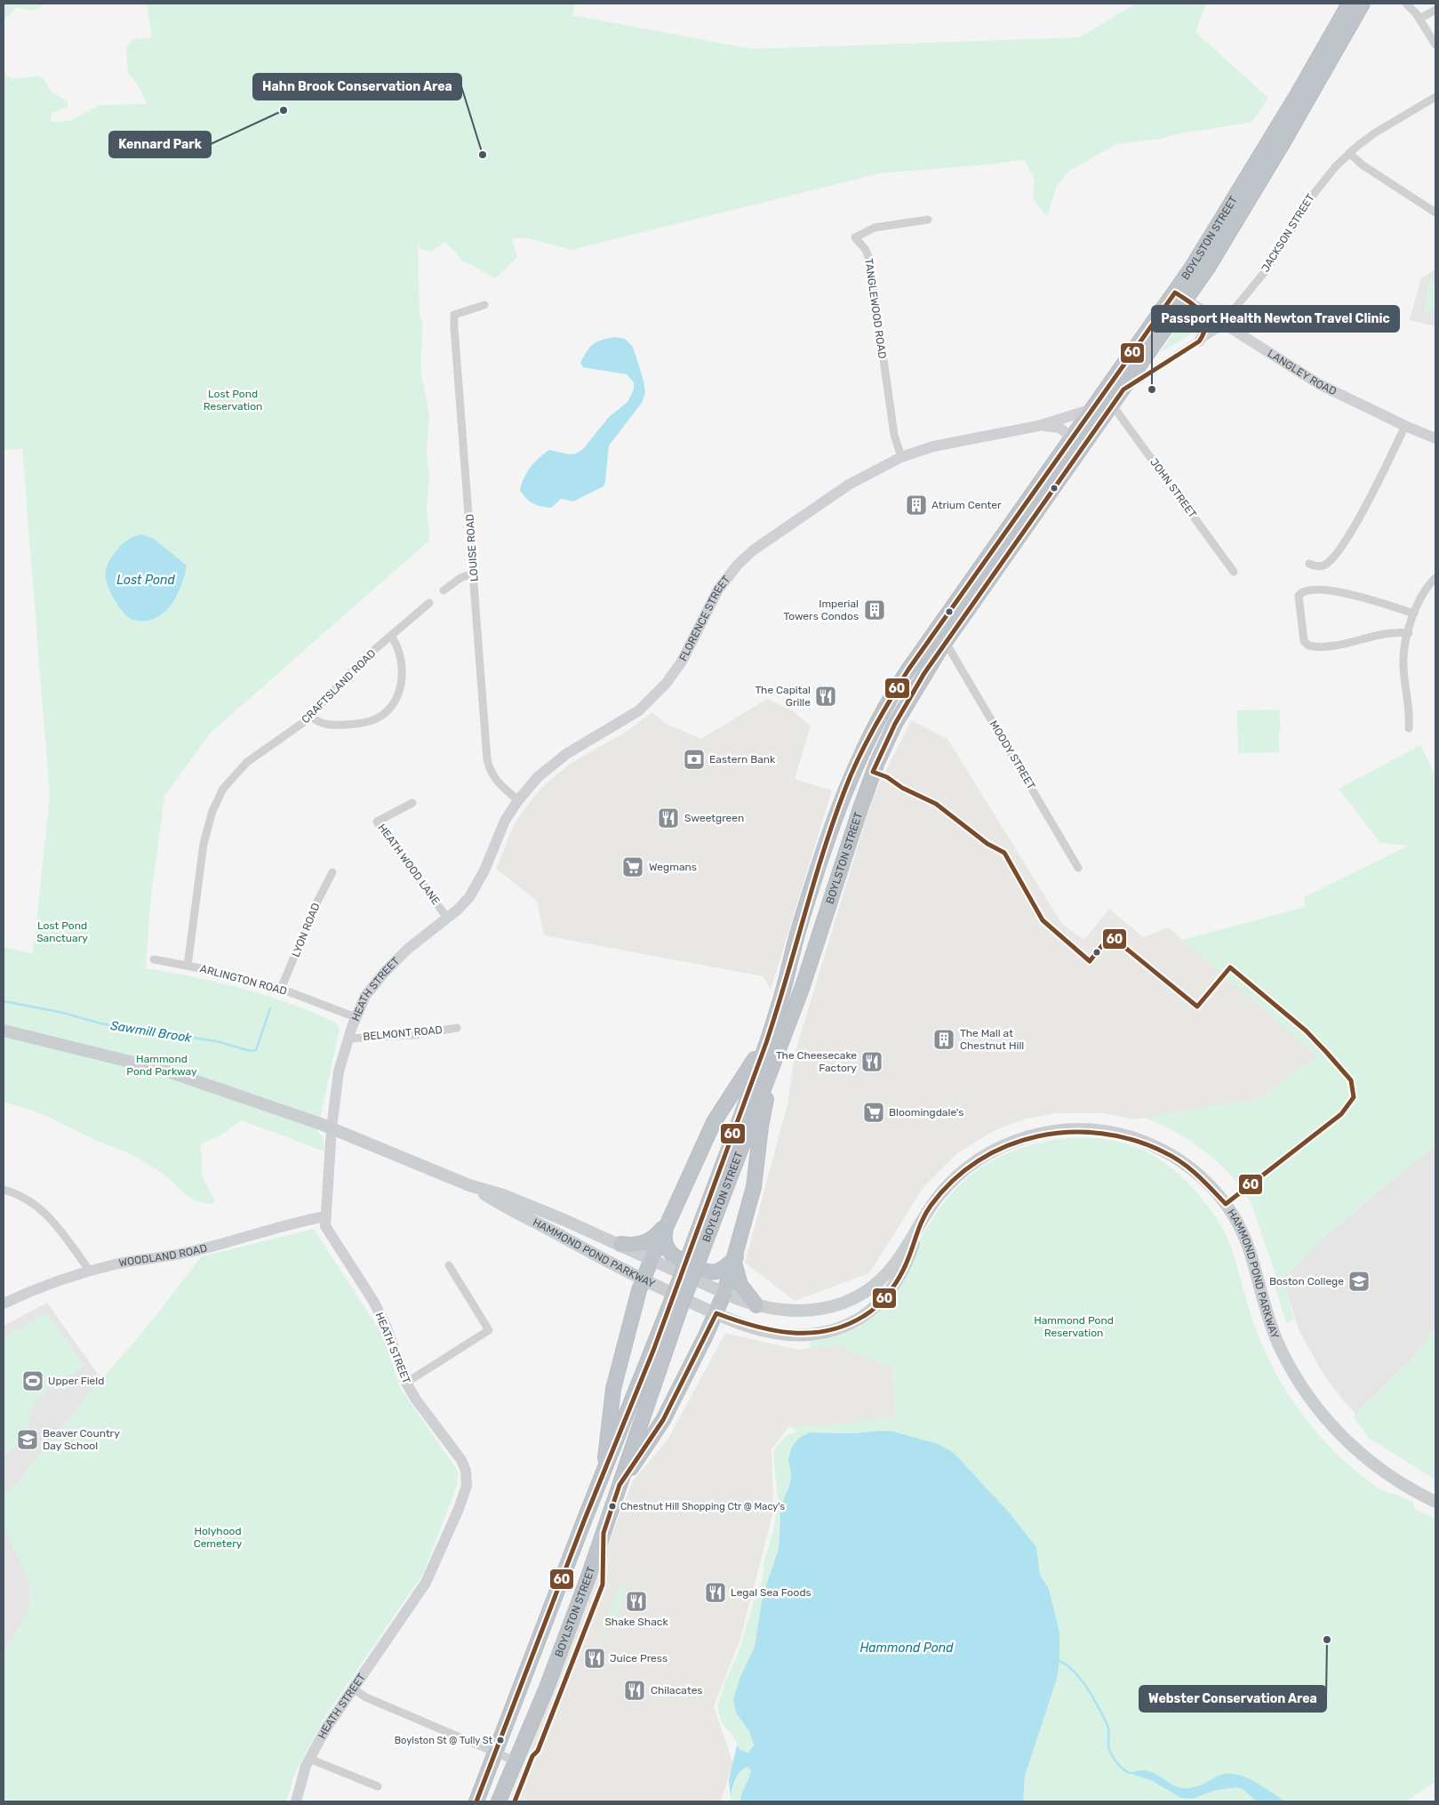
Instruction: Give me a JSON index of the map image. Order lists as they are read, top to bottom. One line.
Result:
{"streets":{"highway":["BOYLSTON STREET"],"main road":["HAMMOND POND PARKWAY"],"street":["JACKSON STREET","TANGLEWOOD ROAD","LANGLEY ROAD","JOHN STREET","LOUISE ROAD","FLORENCE STREET","CRAFTSLAND ROAD","MOODY STREET","HEATH WOOD LANE","LYON ROAD","ARLINGTON ROAD","HEATH STREET","BELMONT ROAD","WOODLAND ROAD"]},"crossings":[["JACKSON STREET","BOYLSTON STREET"],["JACKSON STREET","LANGLEY ROAD"],["BOYLSTON STREET","LANGLEY ROAD"],["BOYLSTON STREET","JOHN STREET"],["BOYLSTON STREET","FLORENCE STREET"],["BOYLSTON STREET","MOODY STREET"],["TANGLEWOOD ROAD","FLORENCE STREET"],["LOUISE ROAD","FLORENCE STREET"],["FLORENCE STREET","HEATH WOOD LANE"],["FLORENCE STREET","HEATH STREET"],["CRAFTSLAND ROAD","ARLINGTON ROAD"],["HEATH WOOD LANE","HEATH STREET"],["LYON ROAD","ARLINGTON ROAD"],["ARLINGTON ROAD","HEATH STREET"],["HEATH STREET","BELMONT ROAD"],["HEATH STREET","HAMMOND POND PARKWAY"],["HEATH STREET","WOODLAND ROAD"]],"water":["Lost Pond","Sawmill Brook","Hammond Pond"],"parks":["Lost Pond Reservation","Lost Pond Sanctuary","Hammond Pond Parkway","Hammond Pond Reservation","Holyhood Cemetery"],"places":{"other":["Kennard Park","Hahn Brook Conservation Area","Passport Health Newton Travel Clinic","Chestnut Hill Shopping Ctr @ Macy's","Webster Conservation Area","Boylston St @ Tully St"],"building":["Atrium Center","Imperial Towers Condos","The Mall at Chestnut Hill"],"restaurant":["The Capital Grille","Sweetgreen","The Cheesecake Factory","Legal Sea Foods","Shake Shack","Juice Press","Chilacates"],"bank":["Eastern Bank"],"supermarket":["Wegmans","Bloomingdale's"],"school or university":["Boston College","Beaver Country Day School"],"sports":["Upper Field"]},"lines":["transit line 60"]}
